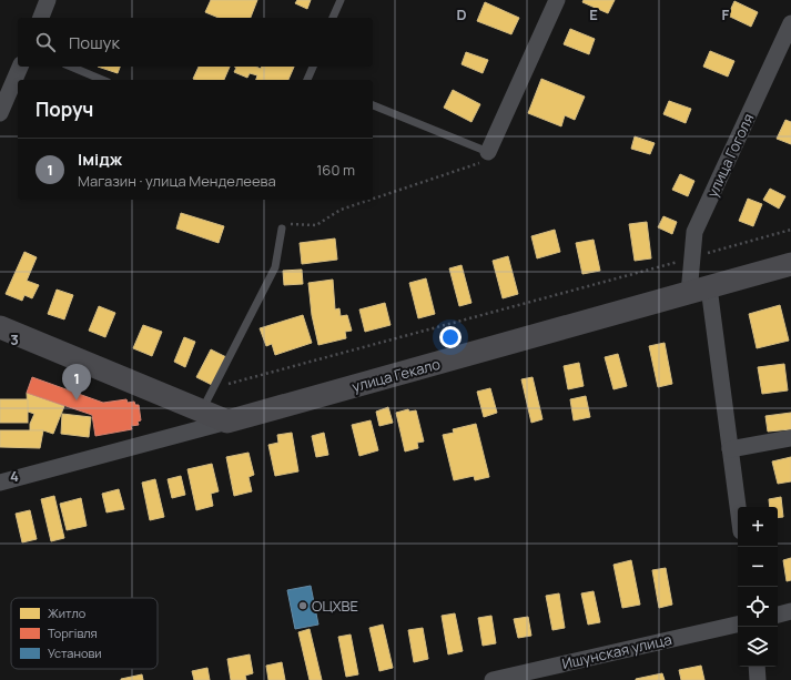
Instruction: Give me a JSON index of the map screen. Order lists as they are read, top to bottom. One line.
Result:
{"streets":{"main road":["улица Гекало"],"street":["улица Гоголя","Ишунская улица"]},"crossings":[["улица Гоголя","улица Гекало"]],"places":["ОЦХВЕ"],"legend":["Житло","Торгівля","Установи"],"page":{"search":"Пошук","heading":"Поруч","list":[{"mark":"1","name":"Імідж","note":"Магазин · улица Менделеева","value":"160 m"}],"pins":"1","map_buttons":["+","−"]},"grid":{"columns":["D","E","F"],"rows":["3","4"]}}
